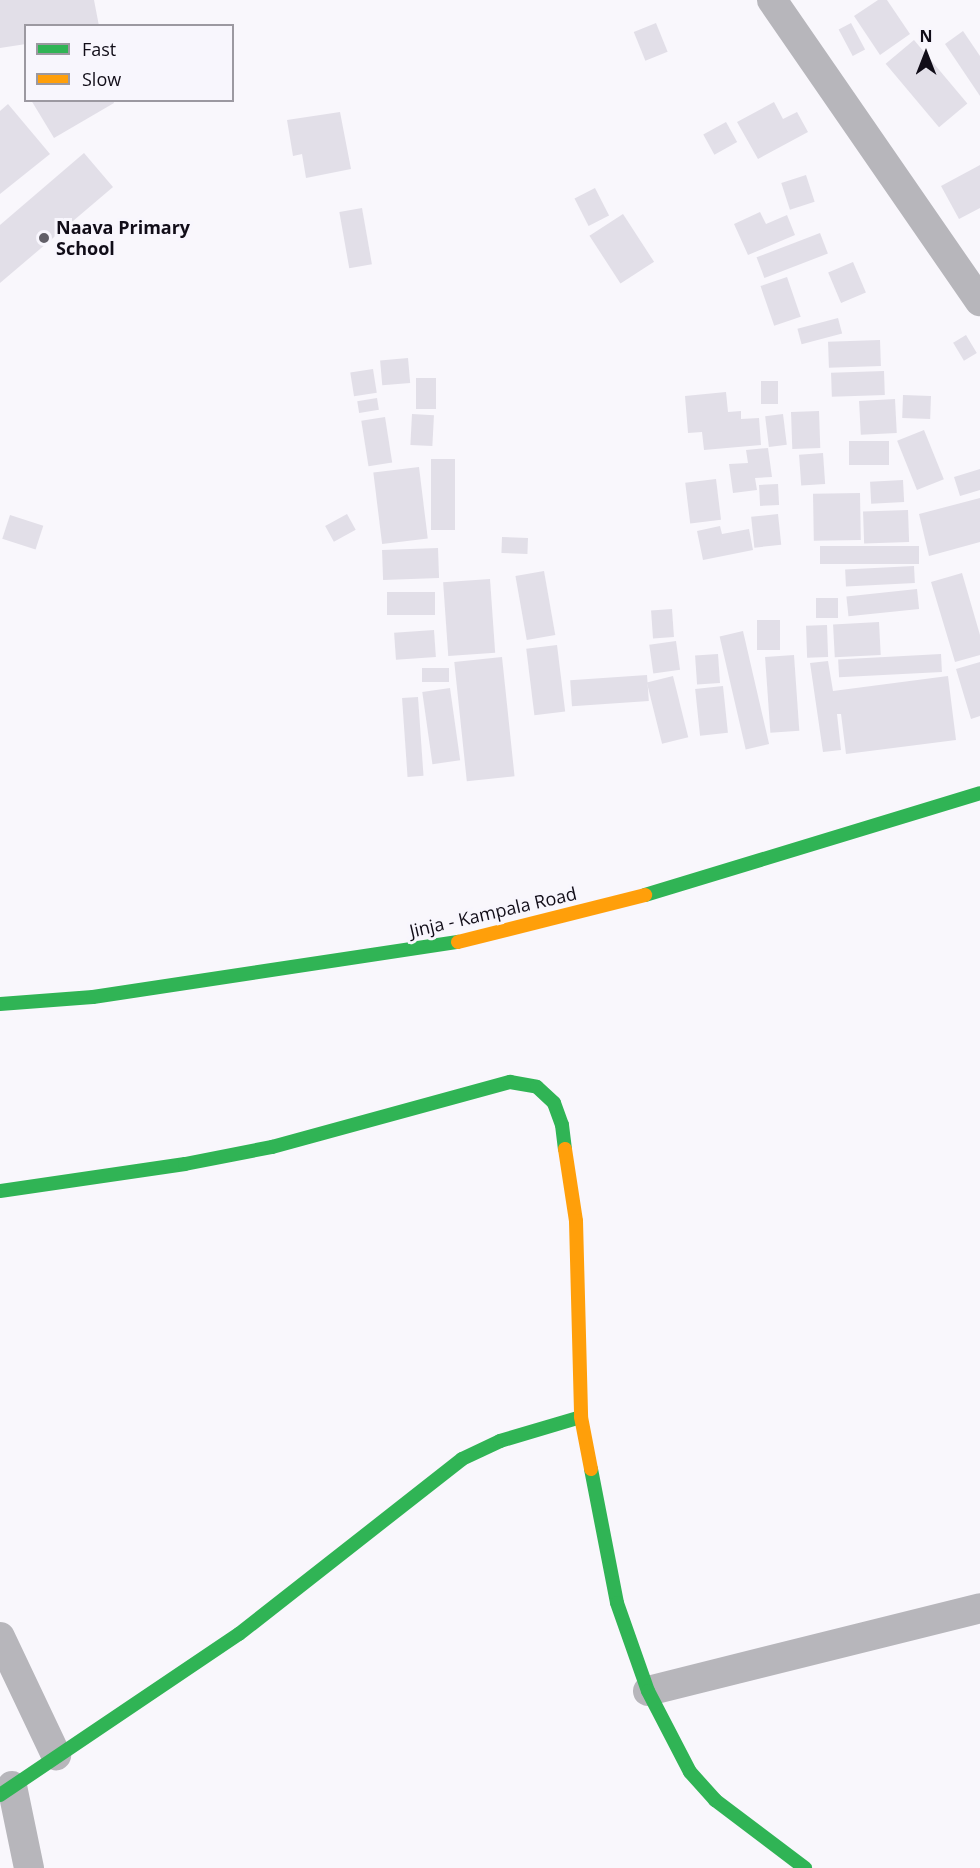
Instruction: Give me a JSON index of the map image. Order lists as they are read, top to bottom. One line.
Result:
{"streets":{"main road":["Jinja - Kampala Road"]},"places":["Naava Primary School"],"legend":["Fast","Slow"],"north":"top"}
